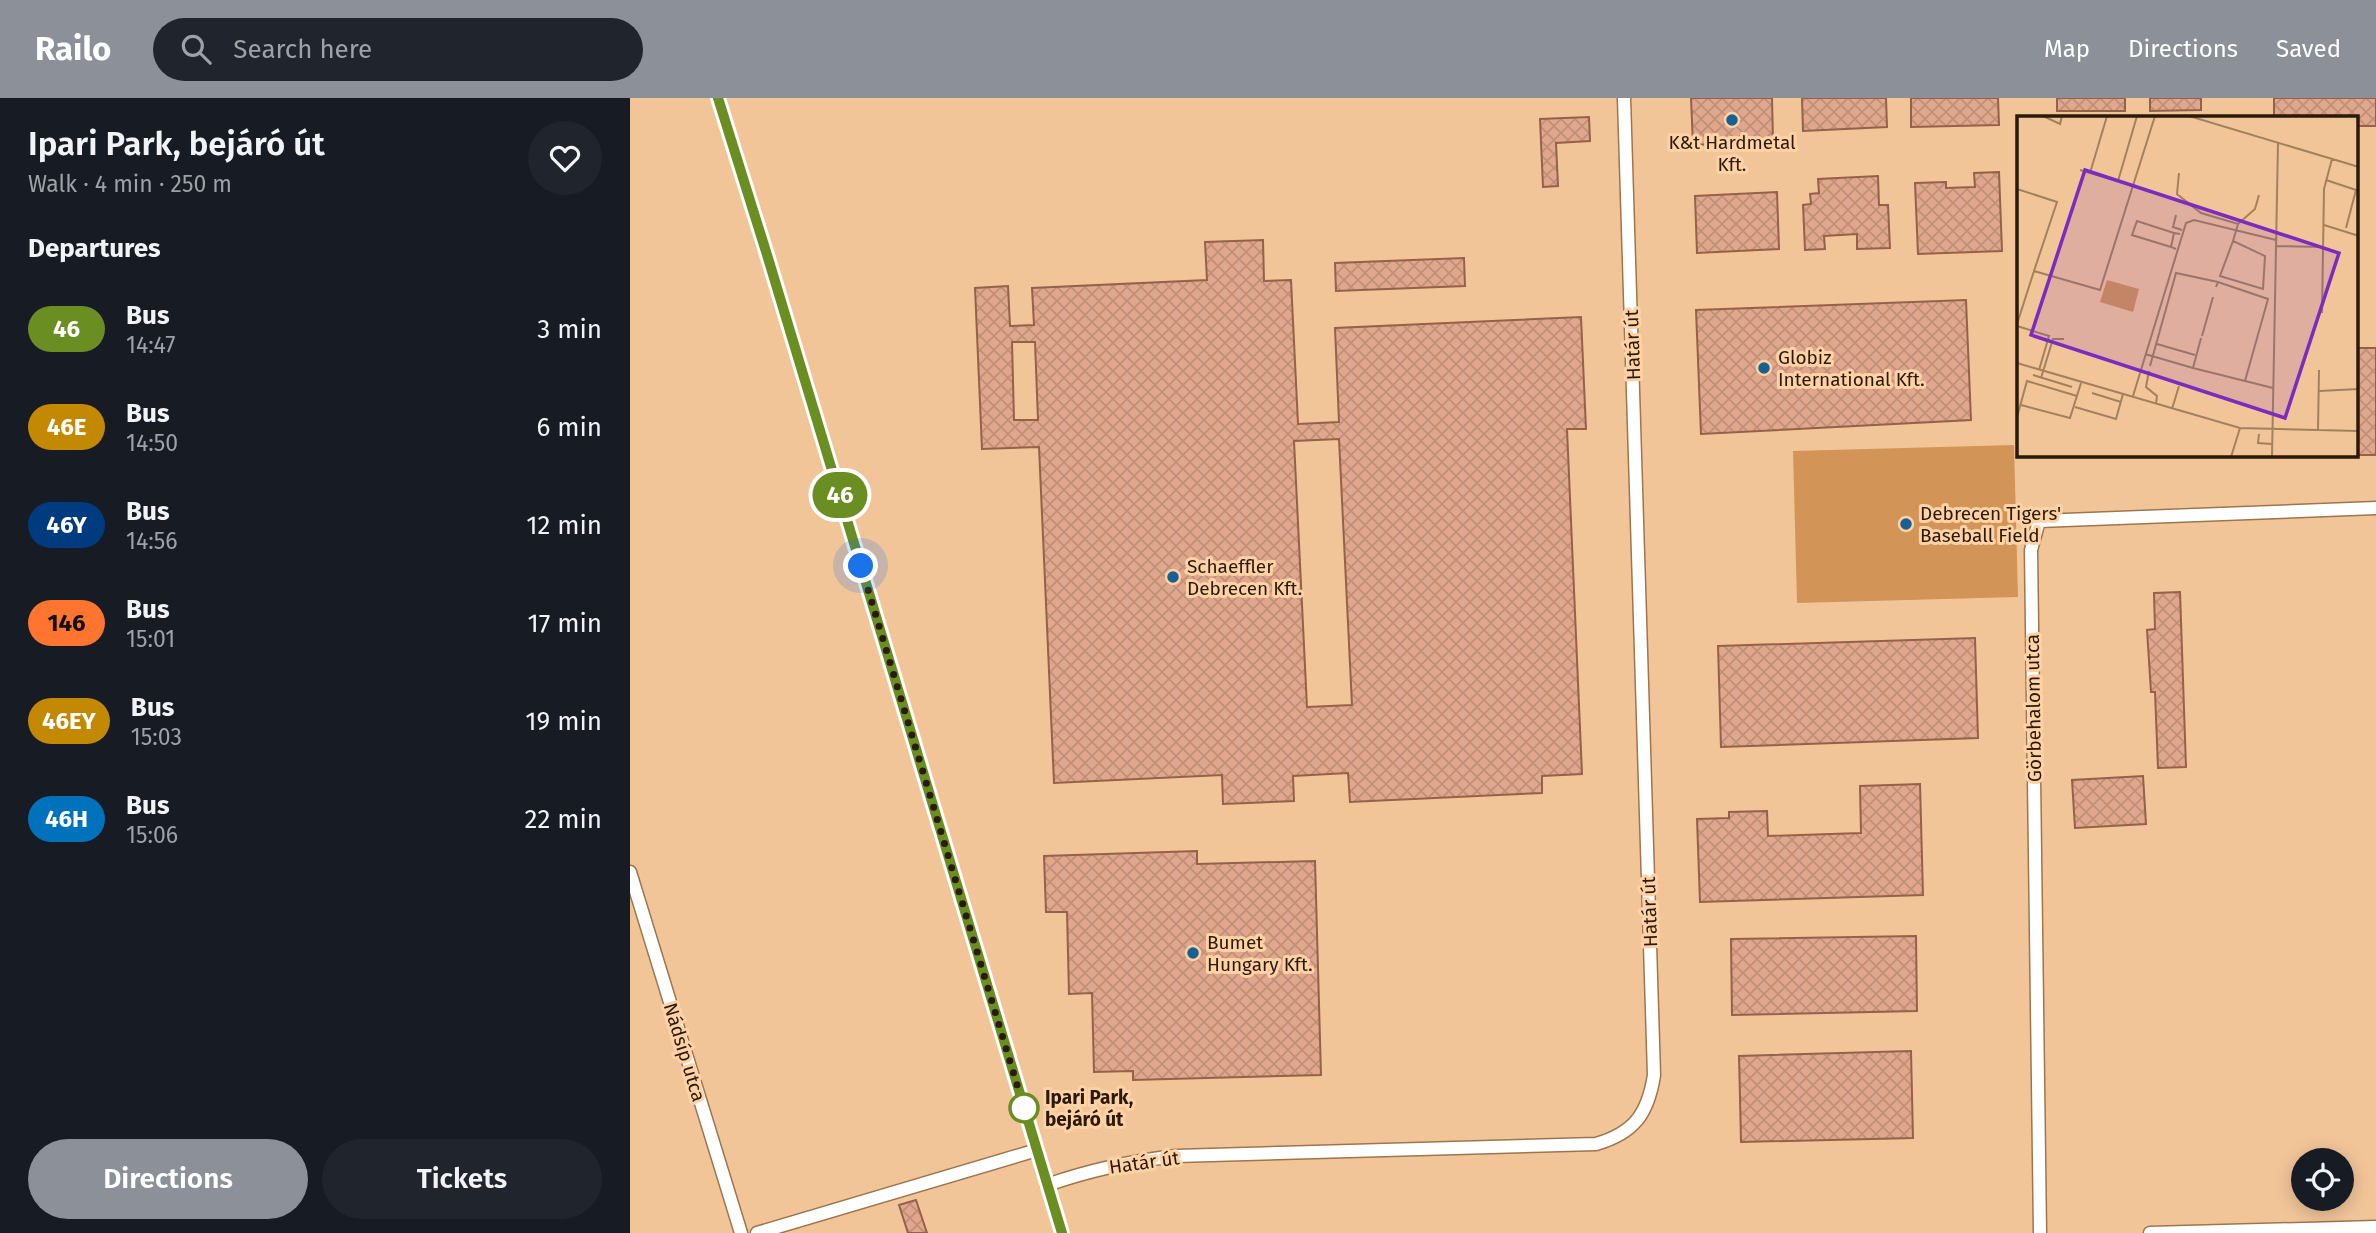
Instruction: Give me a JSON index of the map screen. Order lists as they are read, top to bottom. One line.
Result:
{"streets":{"street":["Határ út","Görbehalom utca","Nádsíp utca"]},"places":["K&t Hardmetal Kft.","Globiz International Kft.","Debrecen Tigers' Baseball Field","Schaeffler Debrecen Kft.","Bumet Hungary Kft.","Ipari Park, bejáró út"],"lines":["bus line 46"],"page":{"header":"Railo","search":"Search here","nav":["Map","Directions","Saved"],"heading":[["Ipari Park, bejáró út","Walk · 4 min · 250 m"],"Departures"],"on_map":"46","list":[{"mark":"46","name":"Bus","note":"14:47","value":"3 min"},{"mark":"46E","name":"Bus","note":"14:50","value":"6 min"},{"mark":"46Y","name":"Bus","note":"14:56","value":"12 min"},{"mark":"146","name":"Bus","note":"15:01","value":"17 min"},{"mark":"46EY","name":"Bus","note":"15:03","value":"19 min"},{"mark":"46H","name":"Bus","note":"15:06","value":"22 min"}],"buttons":["Directions","Tickets"]}}
